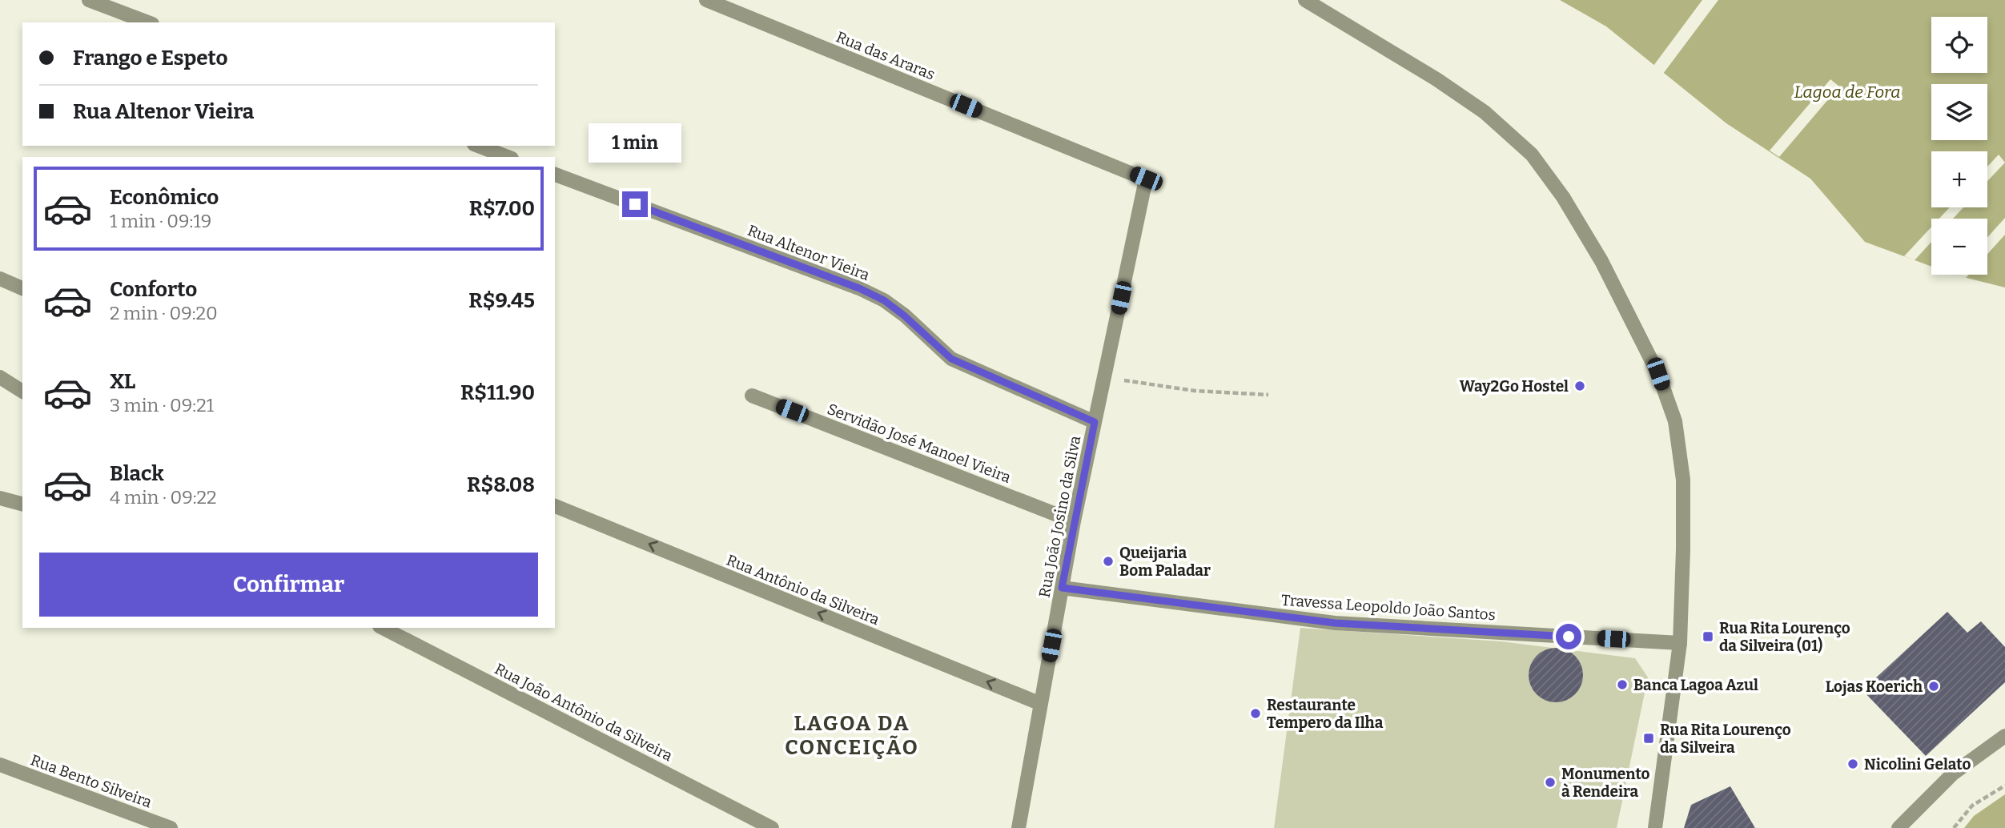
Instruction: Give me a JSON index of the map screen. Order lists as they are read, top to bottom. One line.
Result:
{"streets":{"street":["Rua das Araras","Rua Altenor Vieira","Servidão José Manoel Vieira","Rua João Josino da Silva","Rua Antônio da Silveira","Travessa Leopoldo João Santos","Rua João Antônio da Silveira","Rua Bento Silveira"]},"crossings":[["Rua das Araras","Rua João Josino da Silva"],["Rua Altenor Vieira","Rua João Josino da Silva"],["Servidão José Manoel Vieira","Rua João Josino da Silva"],["Rua João Josino da Silva","Rua Antônio da Silveira"],["Rua João Josino da Silva","Travessa Leopoldo João Santos"]],"one_way":["Rua Antônio da Silveira"],"districts":["LAGOA DA CONCEIÇÃO"],"water":["Lagoa de Fora"],"places":{"other":["Way2Go Hostel","Queijaria Bom Paladar","Banca Lagoa Azul","Lojas Koerich","Restaurante Tempero da Ilha","Nicolini Gelato","Monumento à Rendeira"],"transit":["Rua Rita Lourenço da Silveira (01)","Rua Rita Lourenço da Silveira"]},"page":{"map_buttons":["+","−"],"banner":["Frango e Espeto","Rua Altenor Vieira"],"bubble":"1 min","list":[{"name":"Econômico","note":"1 min · 09:19","value":"R$7.00"},{"name":"Conforto","note":"2 min · 09:20","value":"R$9.45"},{"name":"XL","note":"3 min · 09:21","value":"R$11.90"},{"name":"Black","note":"4 min · 09:22","value":"R$8.08"}],"buttons":"Confirmar"}}
